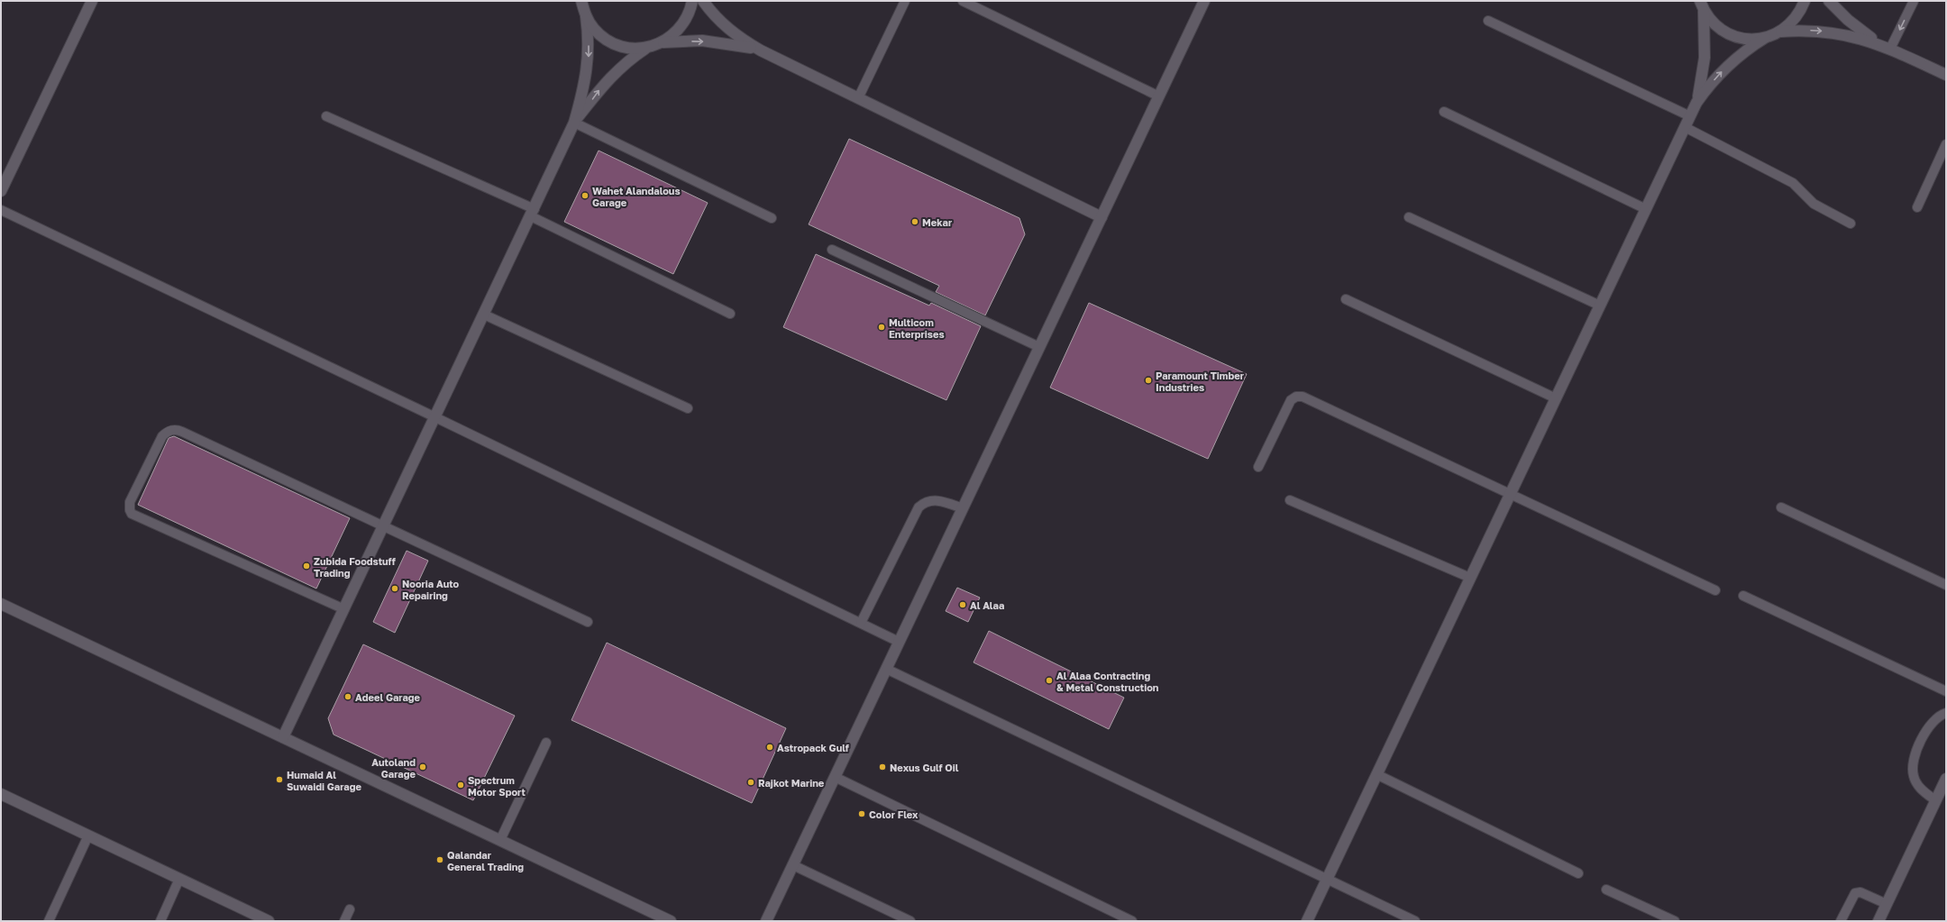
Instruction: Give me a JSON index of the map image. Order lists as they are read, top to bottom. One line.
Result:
{"places":["Wahet Alandalous Garage","Mekar","Multicom Enterprises","Paramount Timber Industries","Zubida Foodstuff Trading","Nooria Auto Repairing","Al Alaa","Al Alaa Contracting & Metal Construction","Adeel Garage","Astropack Gulf","Autoland Garage","Nexus Gulf Oil","Humaid Al Suwaidi Garage","Rajkot Marine","Spectrum Motor Sport","Color Flex","Qalandar General Trading"]}
